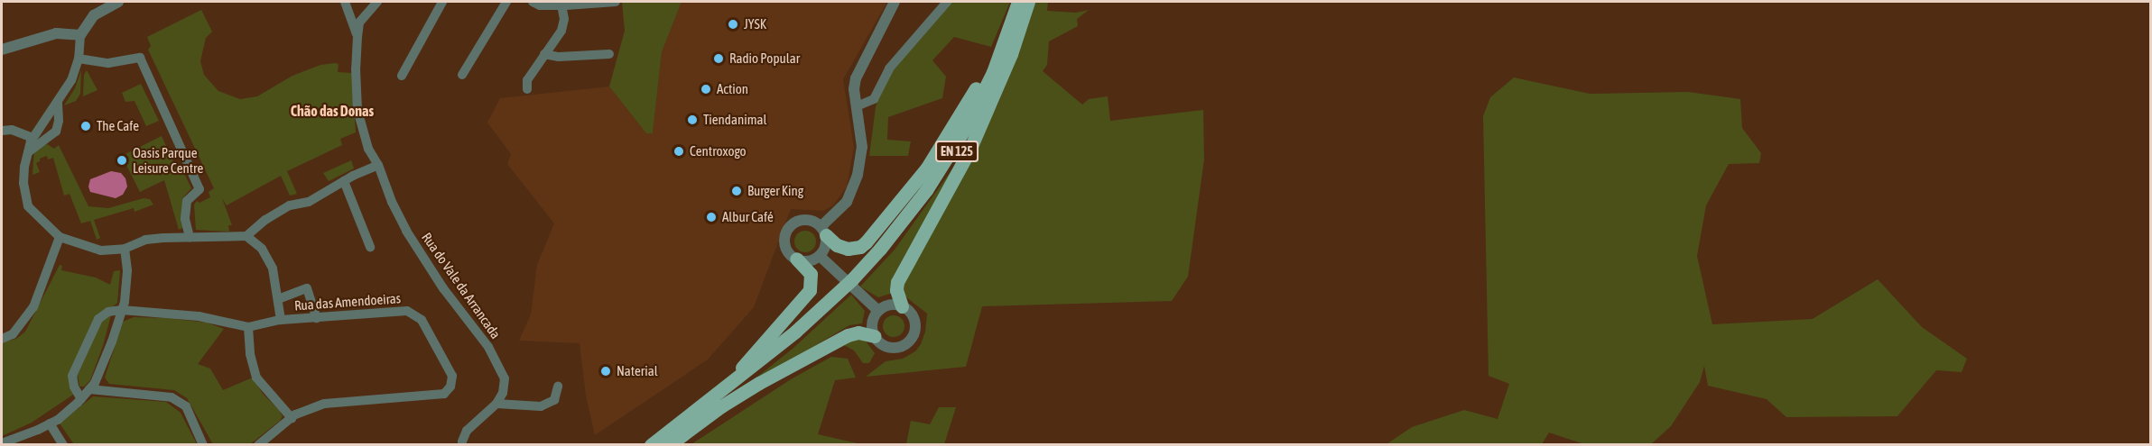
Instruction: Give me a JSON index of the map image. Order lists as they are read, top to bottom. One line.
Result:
{"streets":{"main road":["EN 125"],"street":["Rua do Vale da Arrancada","Rua das Amendoeiras"]},"districts":["Chão das Donas"],"places":["JYSK","Radio Popular","Action","Tiendanimal","The Cafe","Centroxogo","Oasis Parque Leisure Centre","Burger King","Albur Café","Naterial"]}
